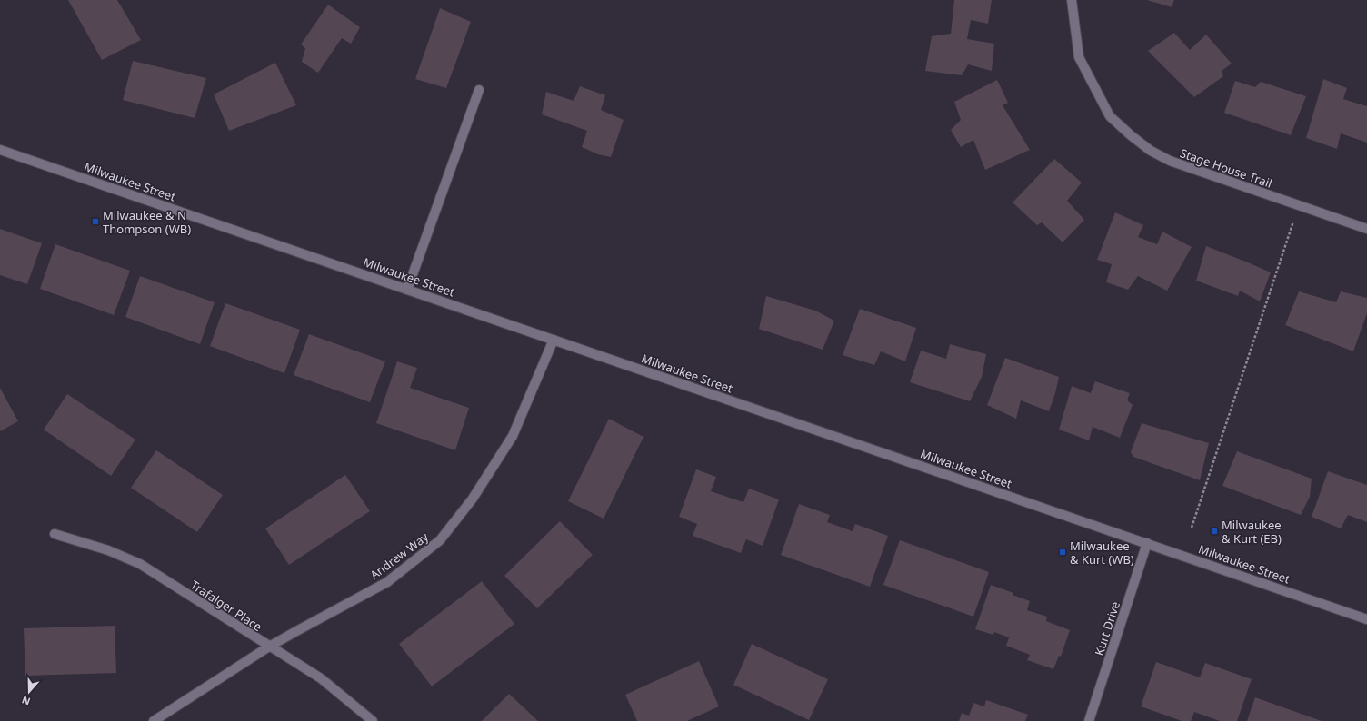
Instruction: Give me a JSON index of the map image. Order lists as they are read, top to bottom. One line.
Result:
{"streets":{"street":["Stage House Trail","Milwaukee Street","Andrew Way","Trafalger Place","Kurt Drive"]},"crossings":[["Milwaukee Street","Andrew Way"],["Milwaukee Street","Kurt Drive"],["Andrew Way","Trafalger Place"]],"places":{"transit":["Milwaukee & N Thompson (WB)","Milwaukee & Kurt (EB)","Milwaukee & Kurt (WB)"]},"north":"bottom"}
